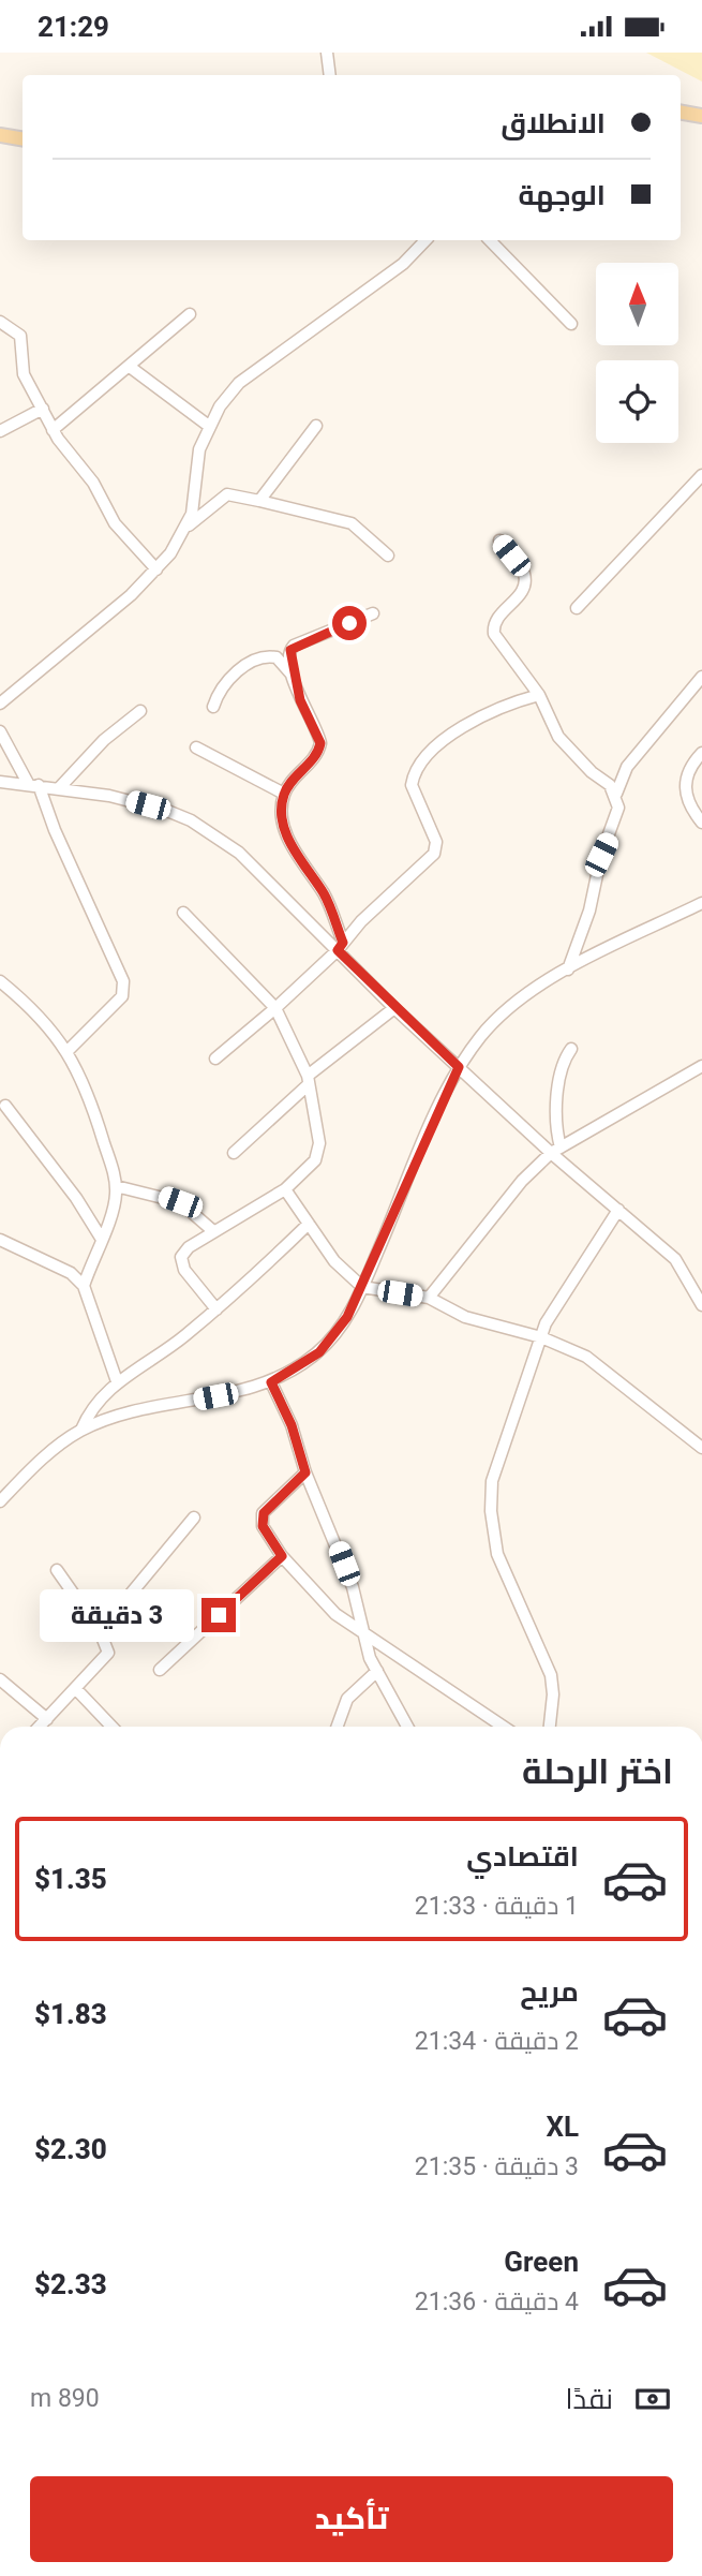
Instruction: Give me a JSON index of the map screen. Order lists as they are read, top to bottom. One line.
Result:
{"north":"top","page":{"status":"21:29","banner":["الانطلاق","الوجهة"],"bubble":"3 دقيقة","heading":"اختر الرحلة","list":[{"name":"اقتصادي","note":"1 دقيقة · 21:33","value":"$1.35"},{"name":"مريح","note":"2 دقيقة · 21:34","value":"$1.83"},{"name":"XL","note":"3 دقيقة · 21:35","value":"$2.30"},{"name":"Green","note":"4 دقيقة · 21:36","value":"$2.33"}],"pay":["نقدًا","890 m"],"buttons":"تأكيد"}}
